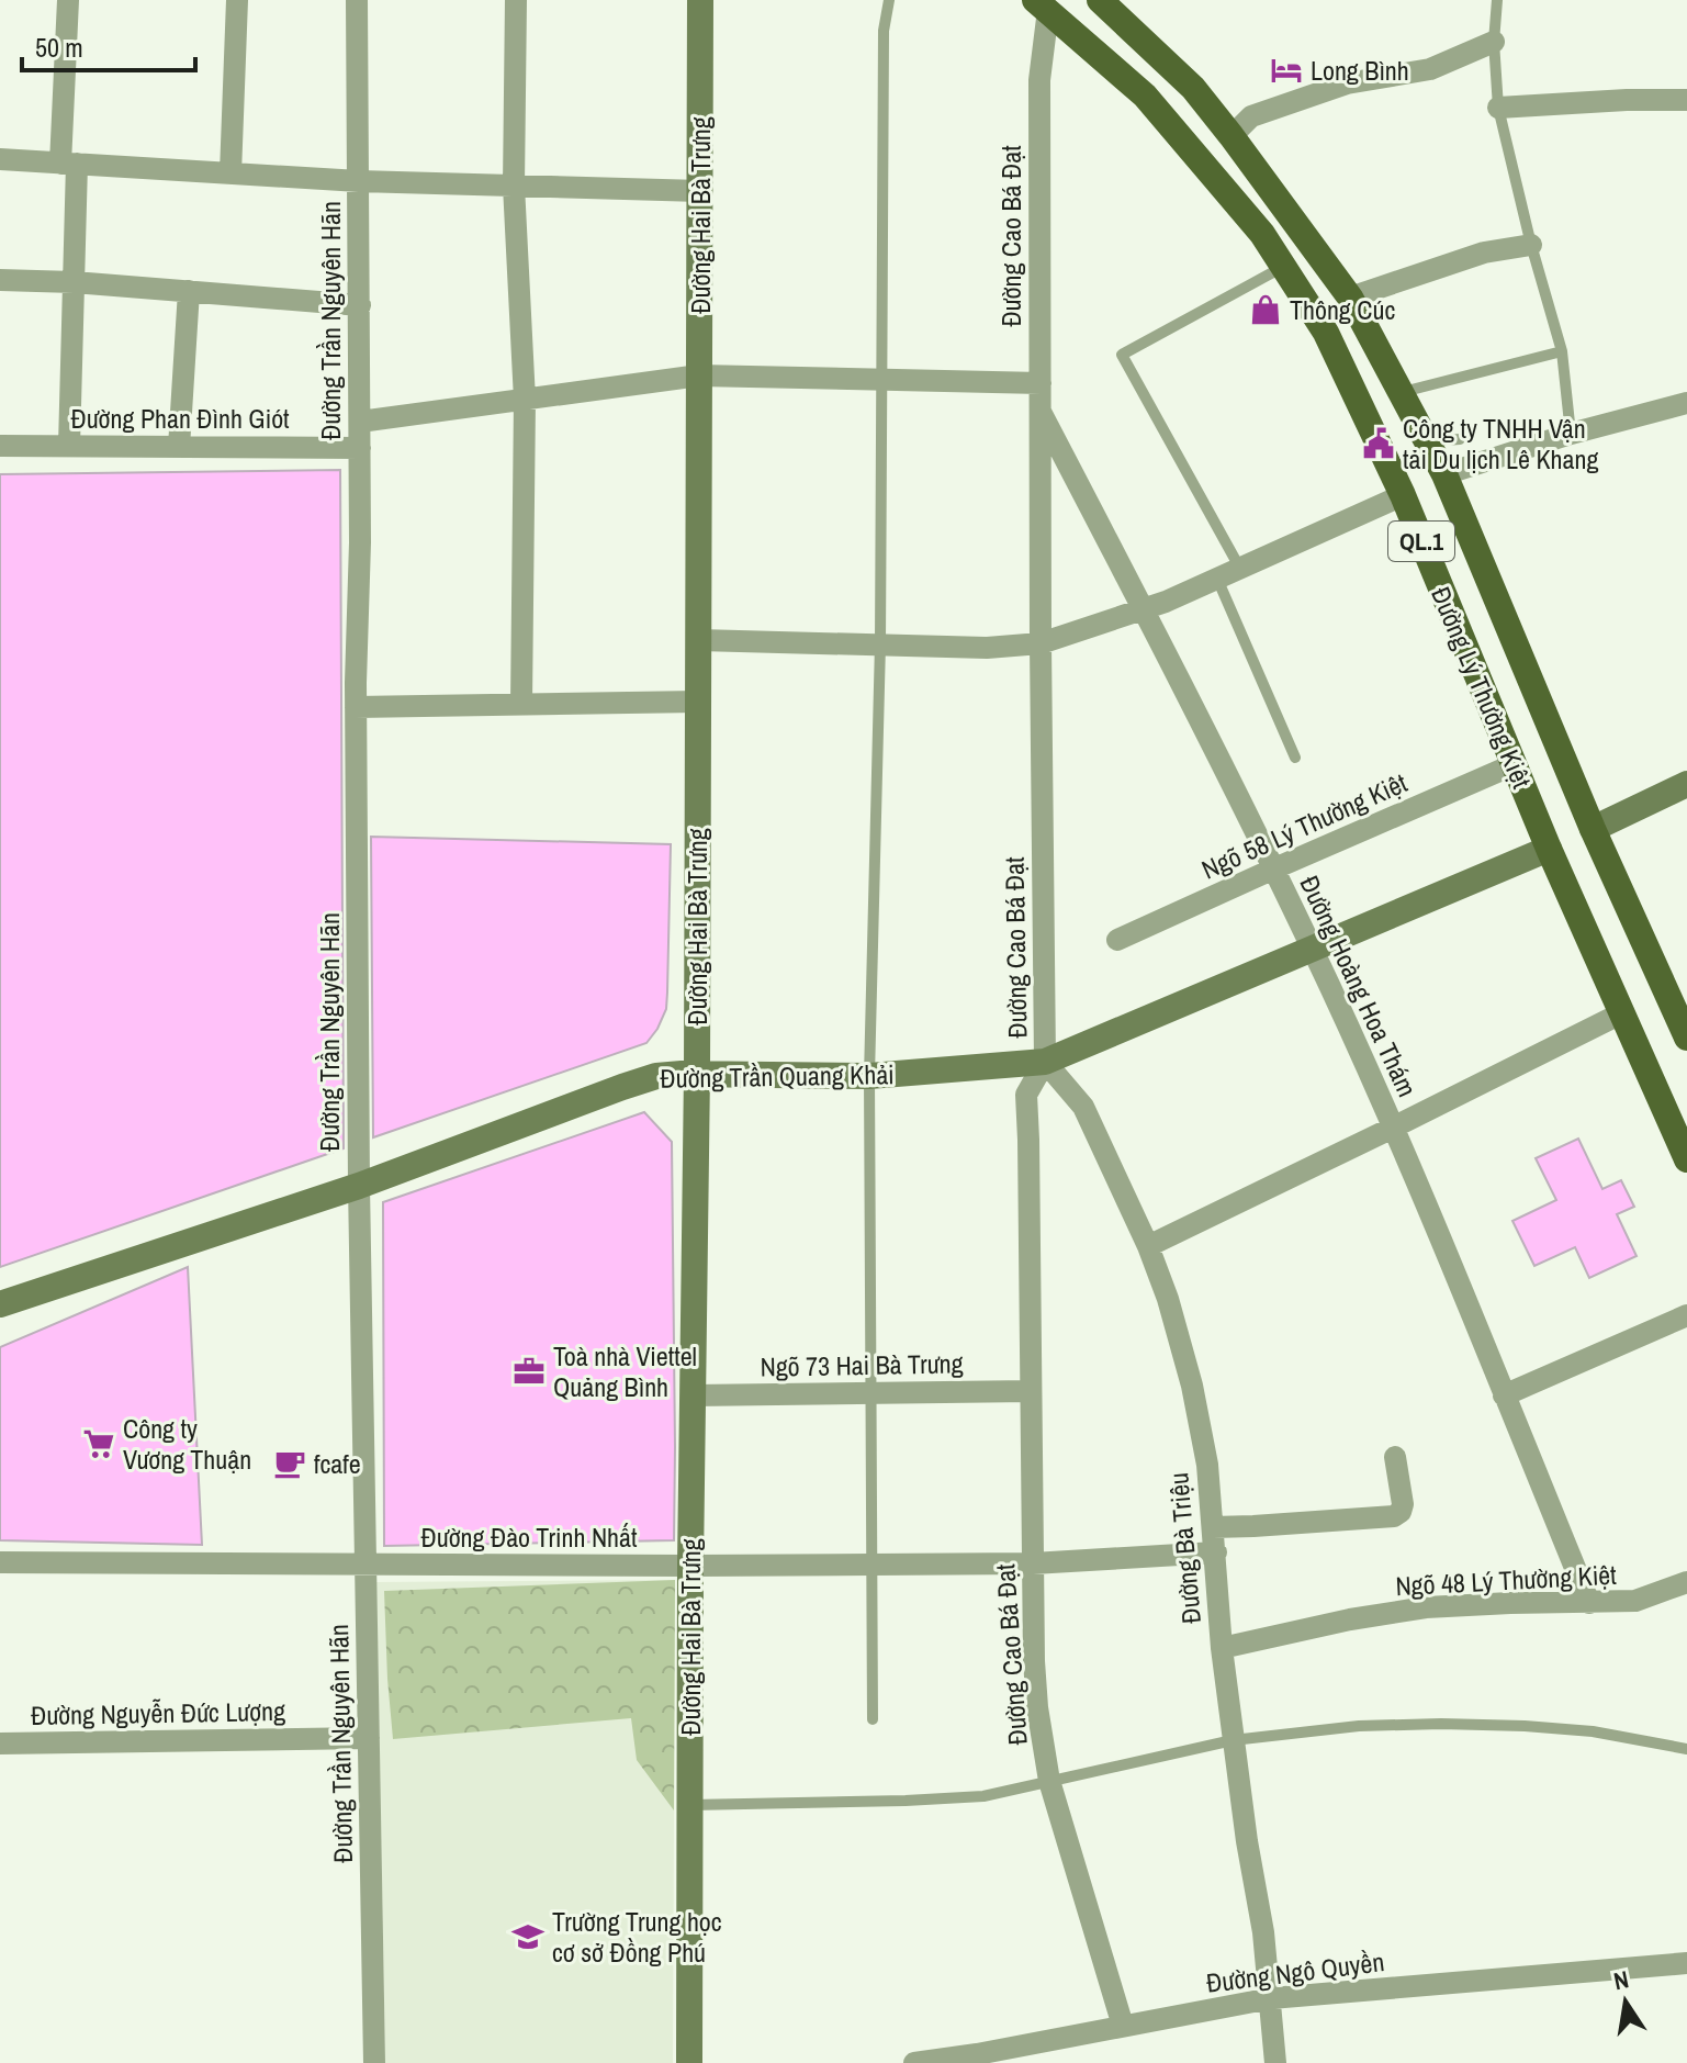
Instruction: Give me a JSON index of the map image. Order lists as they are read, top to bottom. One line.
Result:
{"streets":{"main road":["QL.1","Đường Lý Thường Kiệt"],"street":["Đường Hai Bà Trưng","Đường Cao Bá Đạt","Đường Trần Nguyên Hãn","Đường Phan Đình Giót","Ngõ 58 Lý Thường Kiệt","Đường Hoàng Hoa Thám","Đường Trần Quang Khải","Ngõ 73 Hai Bà Trưng","Đường Đào Trinh Nhất","Đường Bà Triệu","Ngõ 48 Lý Thường Kiệt","Đường Nguyễn Đức Lượng","Đường Ngô Quyền"]},"crossings":[["Đường Hai Bà Trưng","Đường Trần Quang Khải"],["Đường Hai Bà Trưng","Ngõ 73 Hai Bà Trưng"],["Đường Hai Bà Trưng","Đường Đào Trinh Nhất"],["Đường Cao Bá Đạt","Đường Lý Thường Kiệt"],["Đường Cao Bá Đạt","Đường Hoàng Hoa Thám"],["Đường Cao Bá Đạt","Đường Trần Quang Khải"],["Đường Cao Bá Đạt","Ngõ 73 Hai Bà Trưng"],["Đường Cao Bá Đạt","Đường Đào Trinh Nhất"],["Đường Cao Bá Đạt","Đường Bà Triệu"],["Đường Cao Bá Đạt","Đường Ngô Quyền"],["Đường Trần Nguyên Hãn","Đường Phan Đình Giót"],["Đường Trần Nguyên Hãn","Đường Trần Quang Khải"],["Đường Trần Nguyên Hãn","Đường Đào Trinh Nhất"],["Đường Trần Nguyên Hãn","Đường Nguyễn Đức Lượng"],["Đường Lý Thường Kiệt","Ngõ 58 Lý Thường Kiệt"],["Đường Lý Thường Kiệt","Đường Trần Quang Khải"],["Ngõ 58 Lý Thường Kiệt","Đường Hoàng Hoa Thám"],["Đường Hoàng Hoa Thám","Đường Trần Quang Khải"],["Đường Hoàng Hoa Thám","Ngõ 48 Lý Thường Kiệt"],["Đường Trần Quang Khải","Đường Bà Triệu"],["Đường Đào Trinh Nhất","Đường Bà Triệu"],["Đường Bà Triệu","Ngõ 48 Lý Thường Kiệt"],["Đường Bà Triệu","Đường Ngô Quyền"]],"places":{"hotel":["Long Bình"],"shop":["Thông Cúc"],"public building":["Công ty TNHH Vận tải Du lịch Lê Khang"],"office":["Toà nhà Viettel Quảng Bình"],"supermarket":["Công ty Vương Thuận"],"cafe":["fcafe"],"school or university":["Trường Trung học cơ sở Đồng Phú"]},"scale_bar":"50 m","north":"top"}
